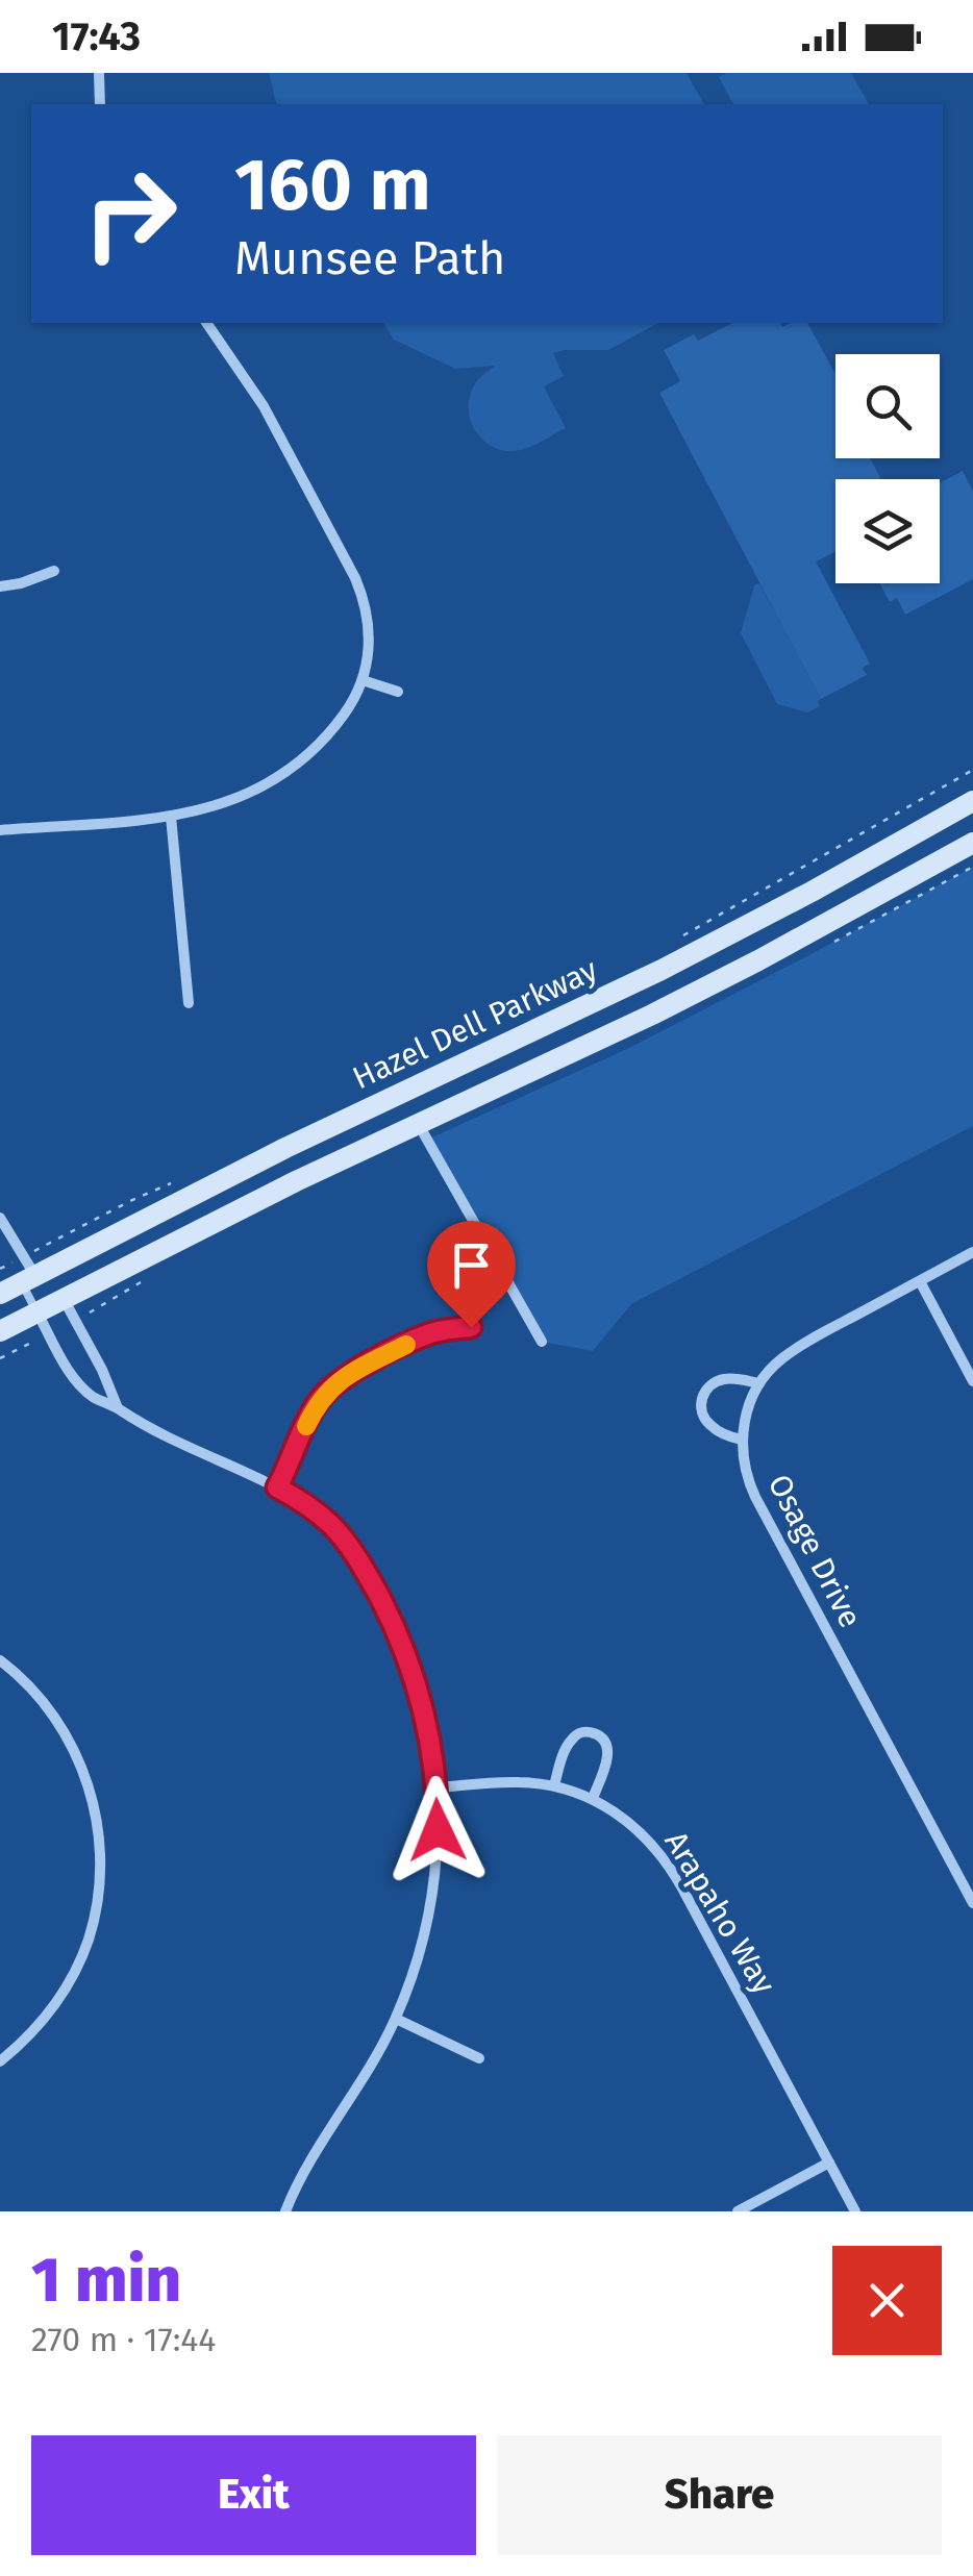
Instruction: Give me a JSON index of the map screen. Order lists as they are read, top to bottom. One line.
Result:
{"streets":{"main road":["Hazel Dell Parkway"],"street":["Osage Drive","Arapaho Way"]},"page":{"status":"17:43","turn":["160 m","Munsee Path"],"heading":["1 min","270 m · 17:44"],"buttons":["Exit","Share"]}}
